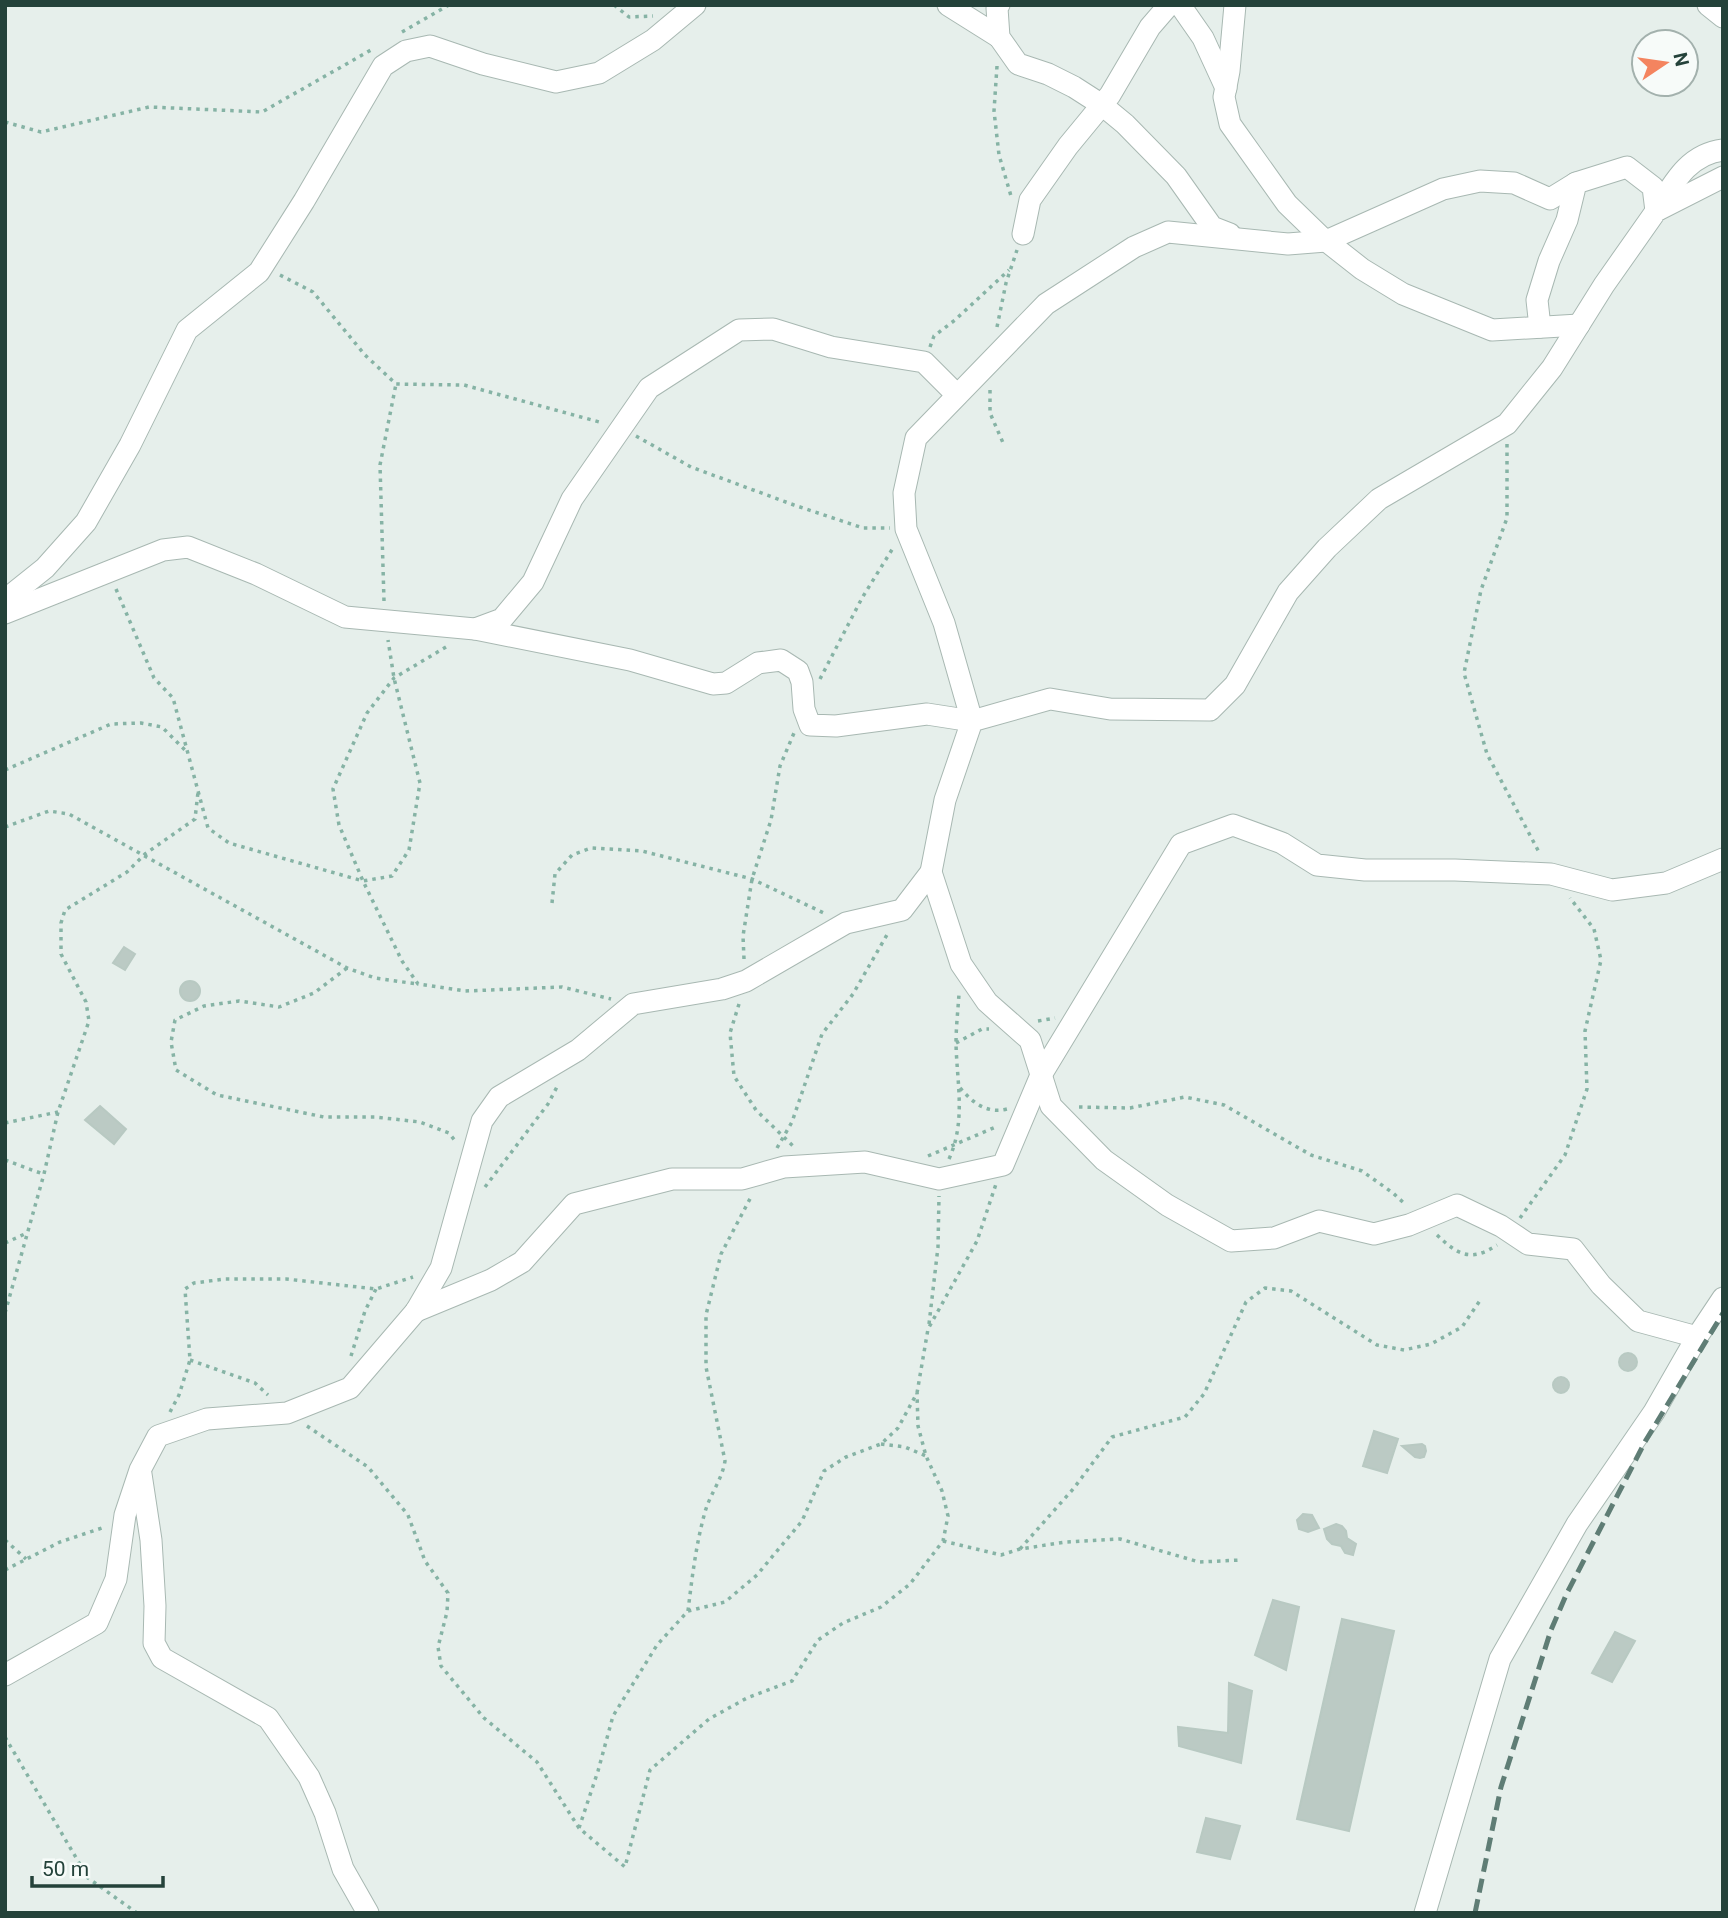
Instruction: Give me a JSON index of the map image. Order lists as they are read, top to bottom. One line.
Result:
{"scale_bar":"50 m","north":"right"}
